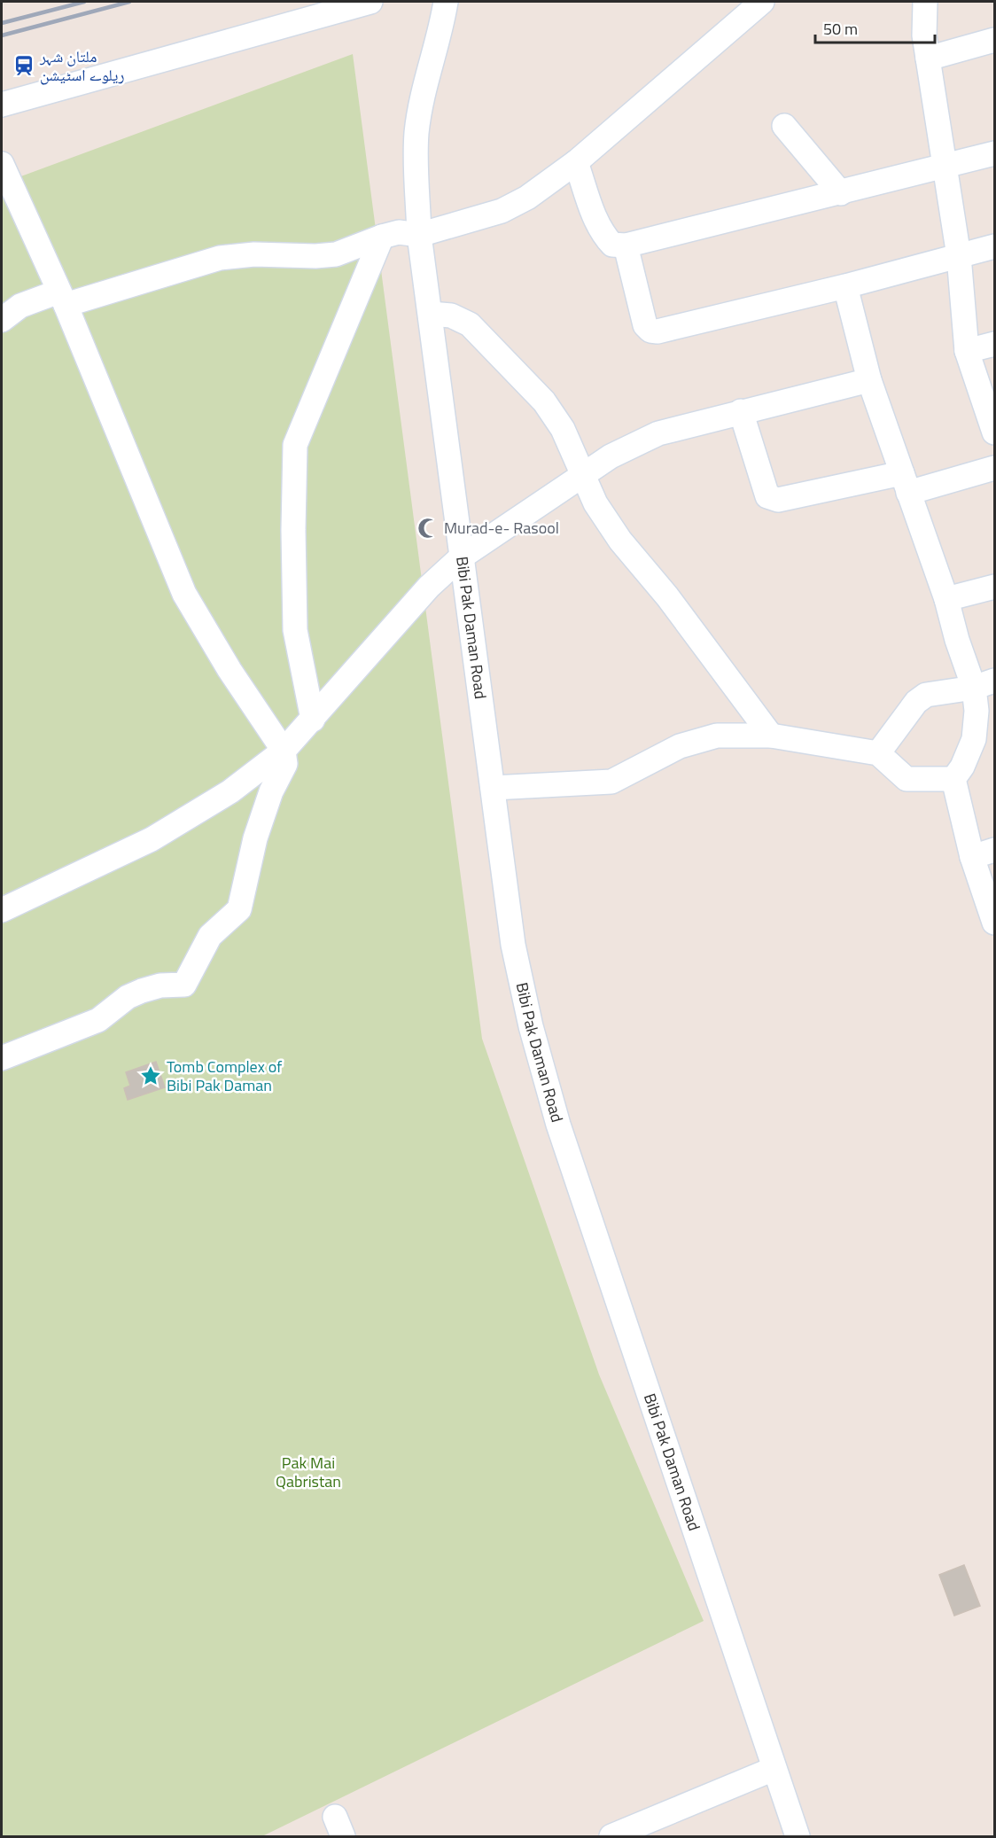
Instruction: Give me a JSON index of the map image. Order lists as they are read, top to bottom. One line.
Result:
{"streets":{"street":["Bibi Pak Daman Road"]},"parks":["Pak Mai Qabristan"],"places":{"station":["ملتان شہر ریلوے اسٹیشن"],"mosque":["Murad-e- Rasool"],"place":["Tomb Complex of Bibi Pak Daman"]},"scale_bar":"50 m"}
